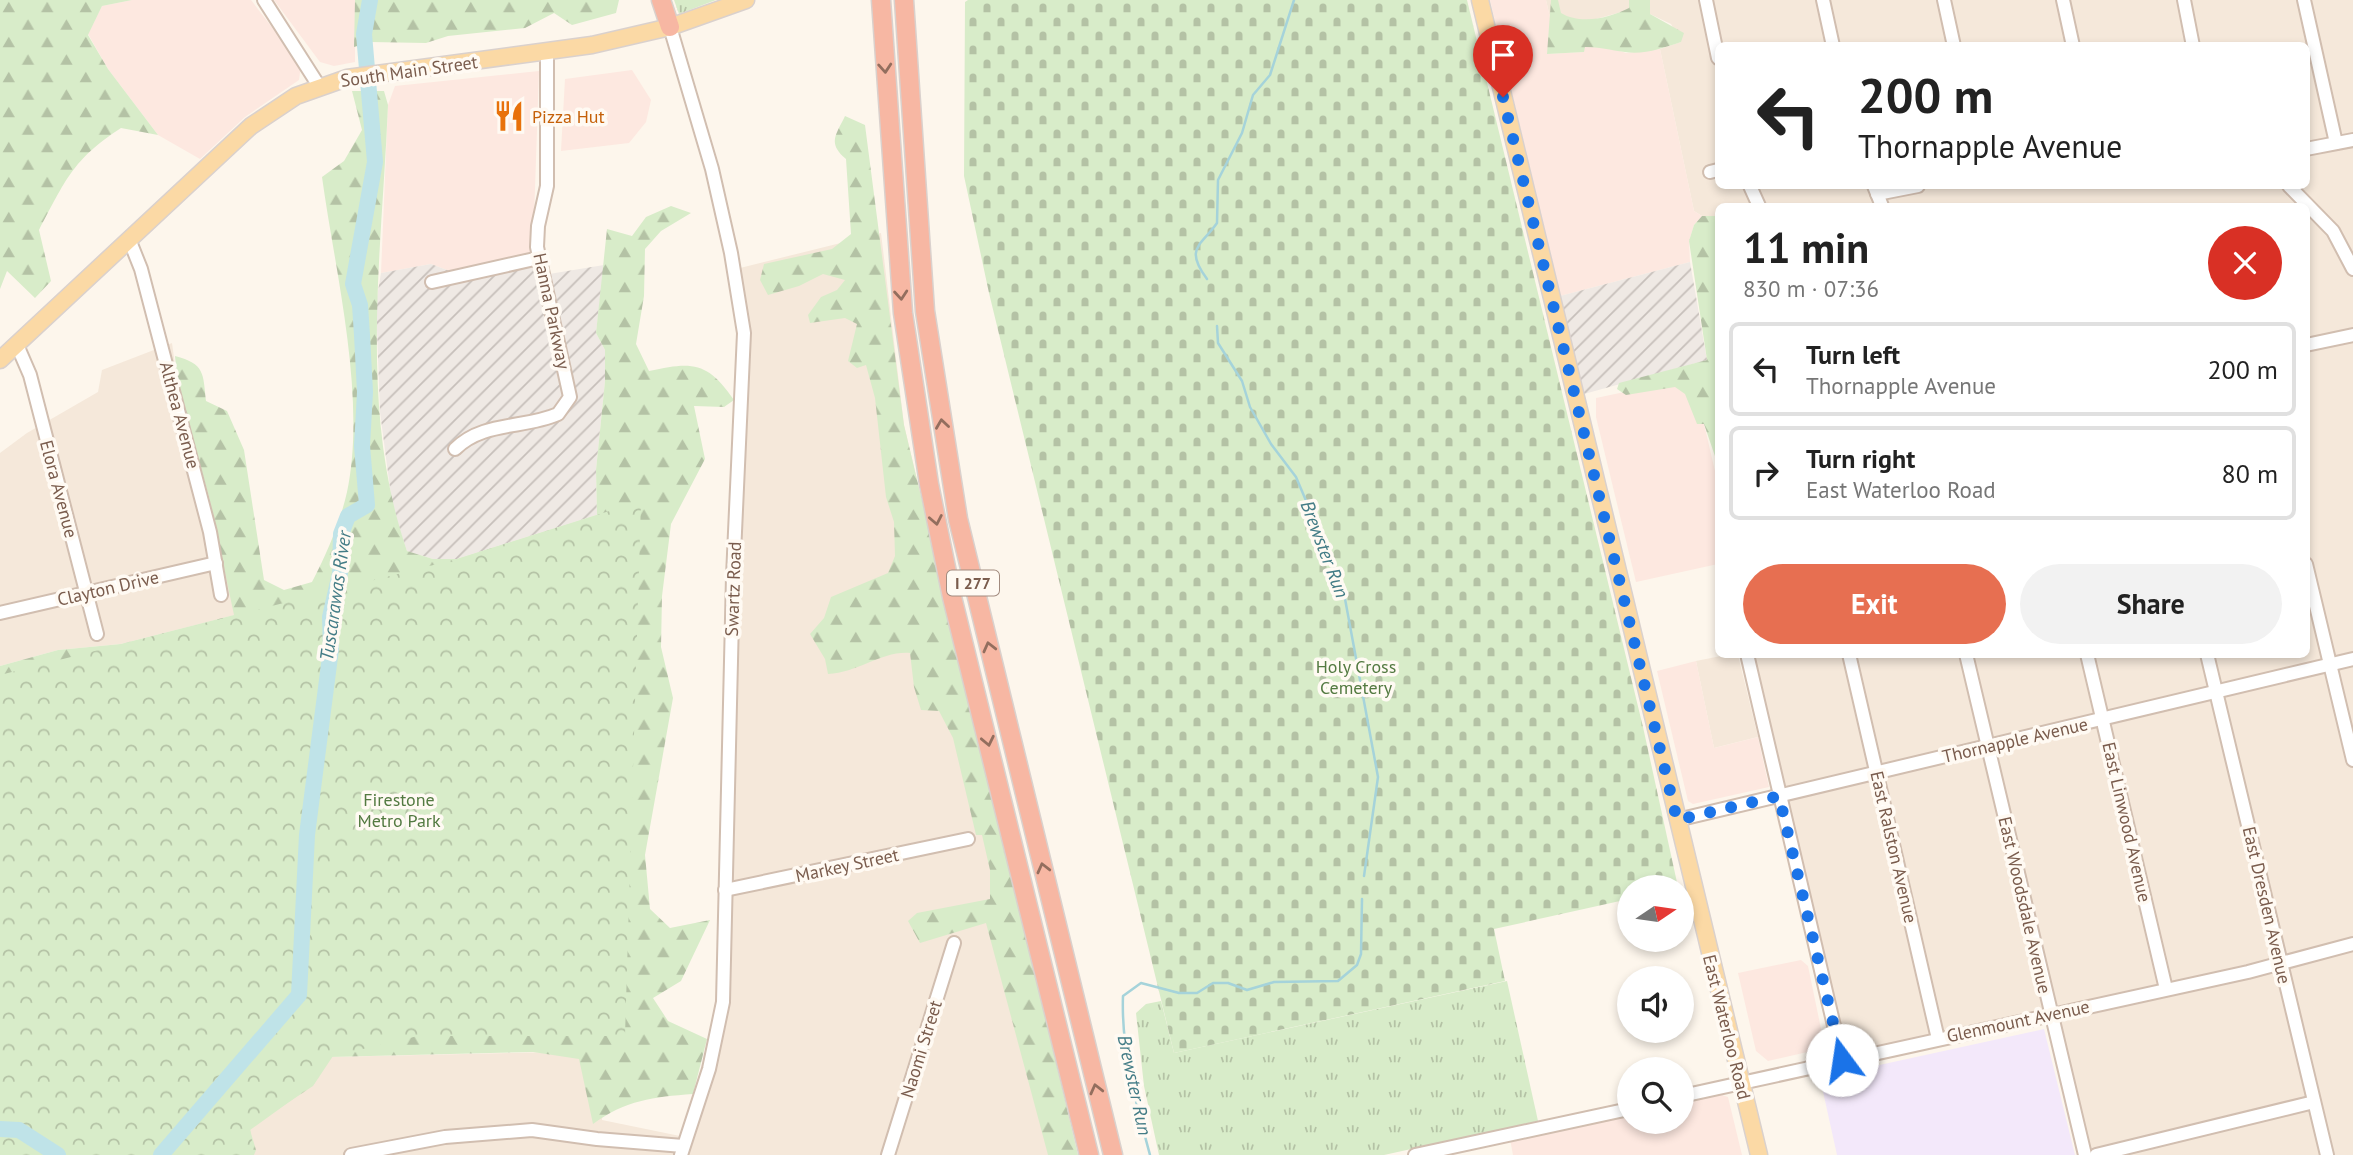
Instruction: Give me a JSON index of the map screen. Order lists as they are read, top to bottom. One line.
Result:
{"streets":{"highway":["I 277"],"main road":["South Main Street","East Waterloo Road"],"street":["Hanna Parkway","Althea Avenue","Elora Avenue","Clayton Drive","Swartz Road","Thornapple Avenue","East Linwood Avenue","East Ralston Avenue","Markey Street","East Woodsdale Avenue","East Dresden Avenue","Glenmount Avenue","Naomi Street"]},"crossings":[["South Main Street","Hanna Parkway"],["South Main Street","Althea Avenue"],["South Main Street","Elora Avenue"],["South Main Street","Swartz Road"],["Althea Avenue","Clayton Drive"],["Elora Avenue","Clayton Drive"],["Swartz Road","Markey Street"],["Thornapple Avenue","East Linwood Avenue"],["Thornapple Avenue","East Ralston Avenue"],["Thornapple Avenue","East Woodsdale Avenue"],["Thornapple Avenue","East Dresden Avenue"],["Thornapple Avenue","East Waterloo Road"],["East Linwood Avenue","Glenmount Avenue"],["East Ralston Avenue","Glenmount Avenue"],["East Woodsdale Avenue","Glenmount Avenue"],["East Dresden Avenue","Glenmount Avenue"],["Glenmount Avenue","East Waterloo Road"]],"water":["Brewster Run","Tuscarawas River"],"parks":["Holy Cross Cemetery","Firestone Metro Park"],"places":{"restaurant":["Pizza Hut"]},"north":"right","page":{"turn":["200 m","Thornapple Avenue"],"heading":["11 min","830 m · 07:36"],"list":[{"name":"Turn left","note":"Thornapple Avenue","value":"200 m"},{"name":"Turn right","note":"East Waterloo Road","value":"80 m"}],"buttons":["Exit","Share"]}}
